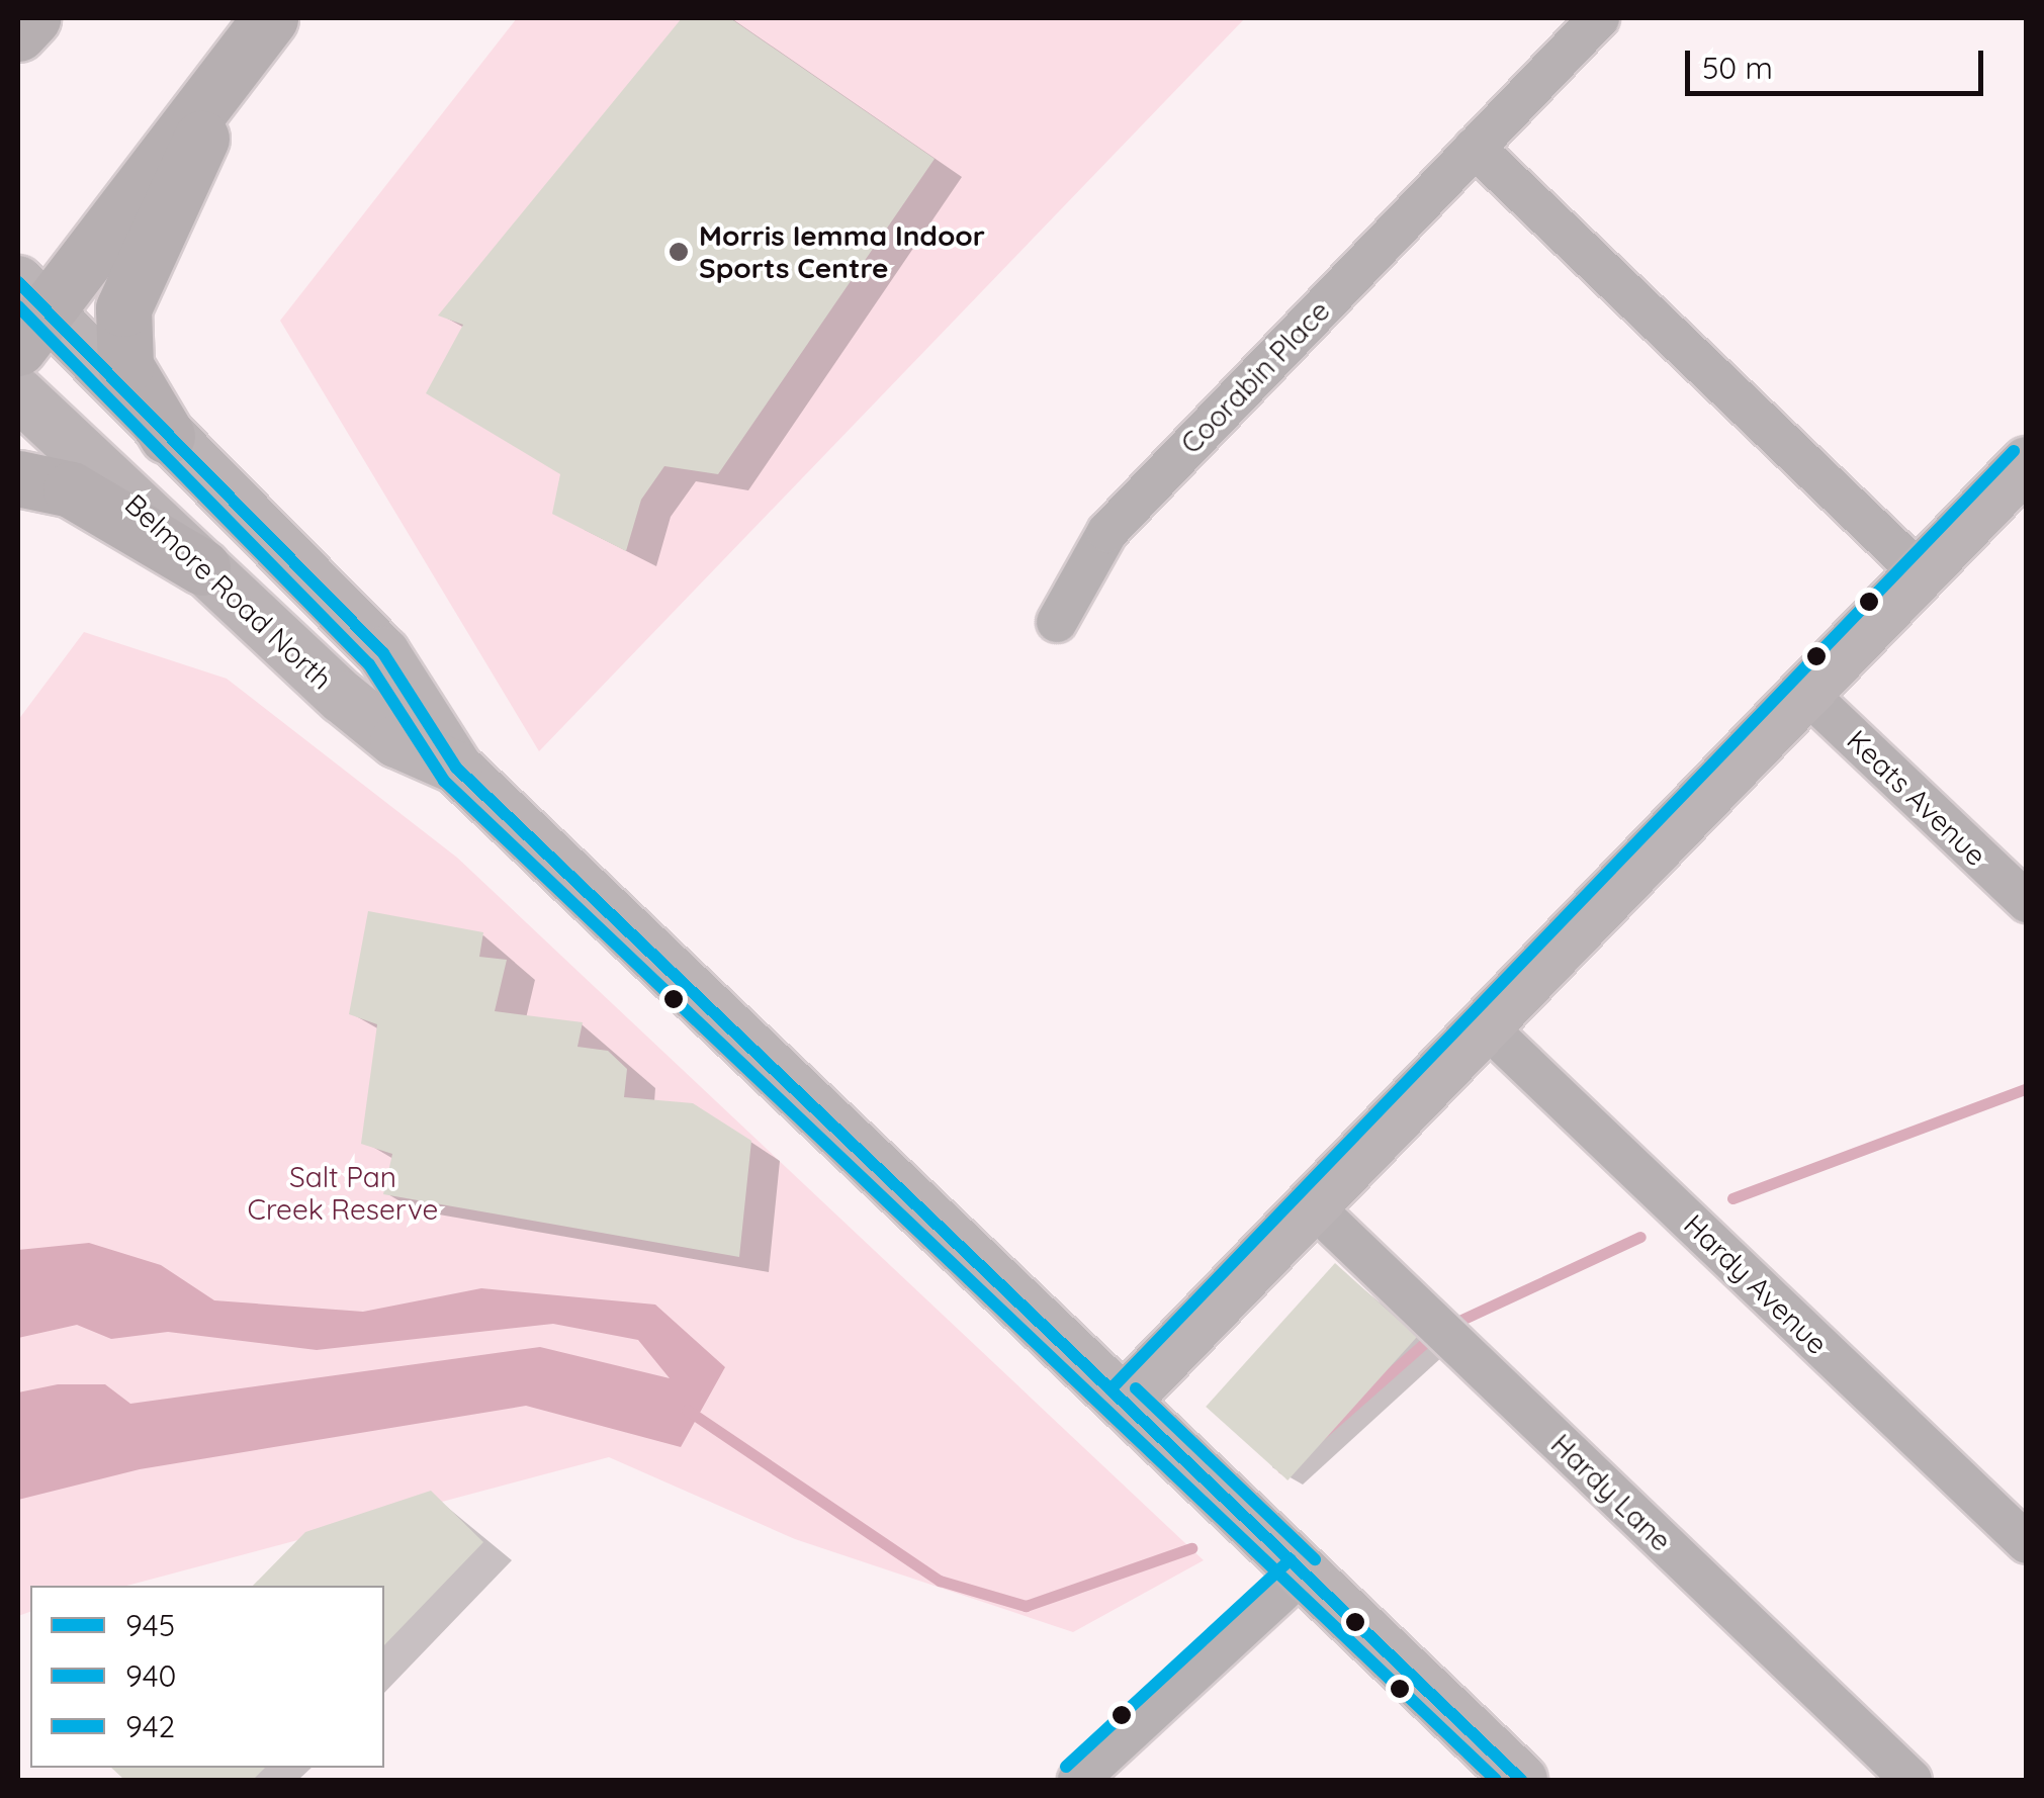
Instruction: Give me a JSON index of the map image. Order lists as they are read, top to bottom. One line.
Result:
{"streets":{"main road":["Belmore Road North"],"street":["Coorabin Place","Keats Avenue","Hardy Avenue","Hardy Lane"]},"parks":["Salt Pan Creek Reserve"],"places":["Morris Iemma Indoor Sports Centre"],"lines":["transit line 945","transit line 940","transit line 942"],"legend":["945","940","942"],"scale_bar":"50 m"}
